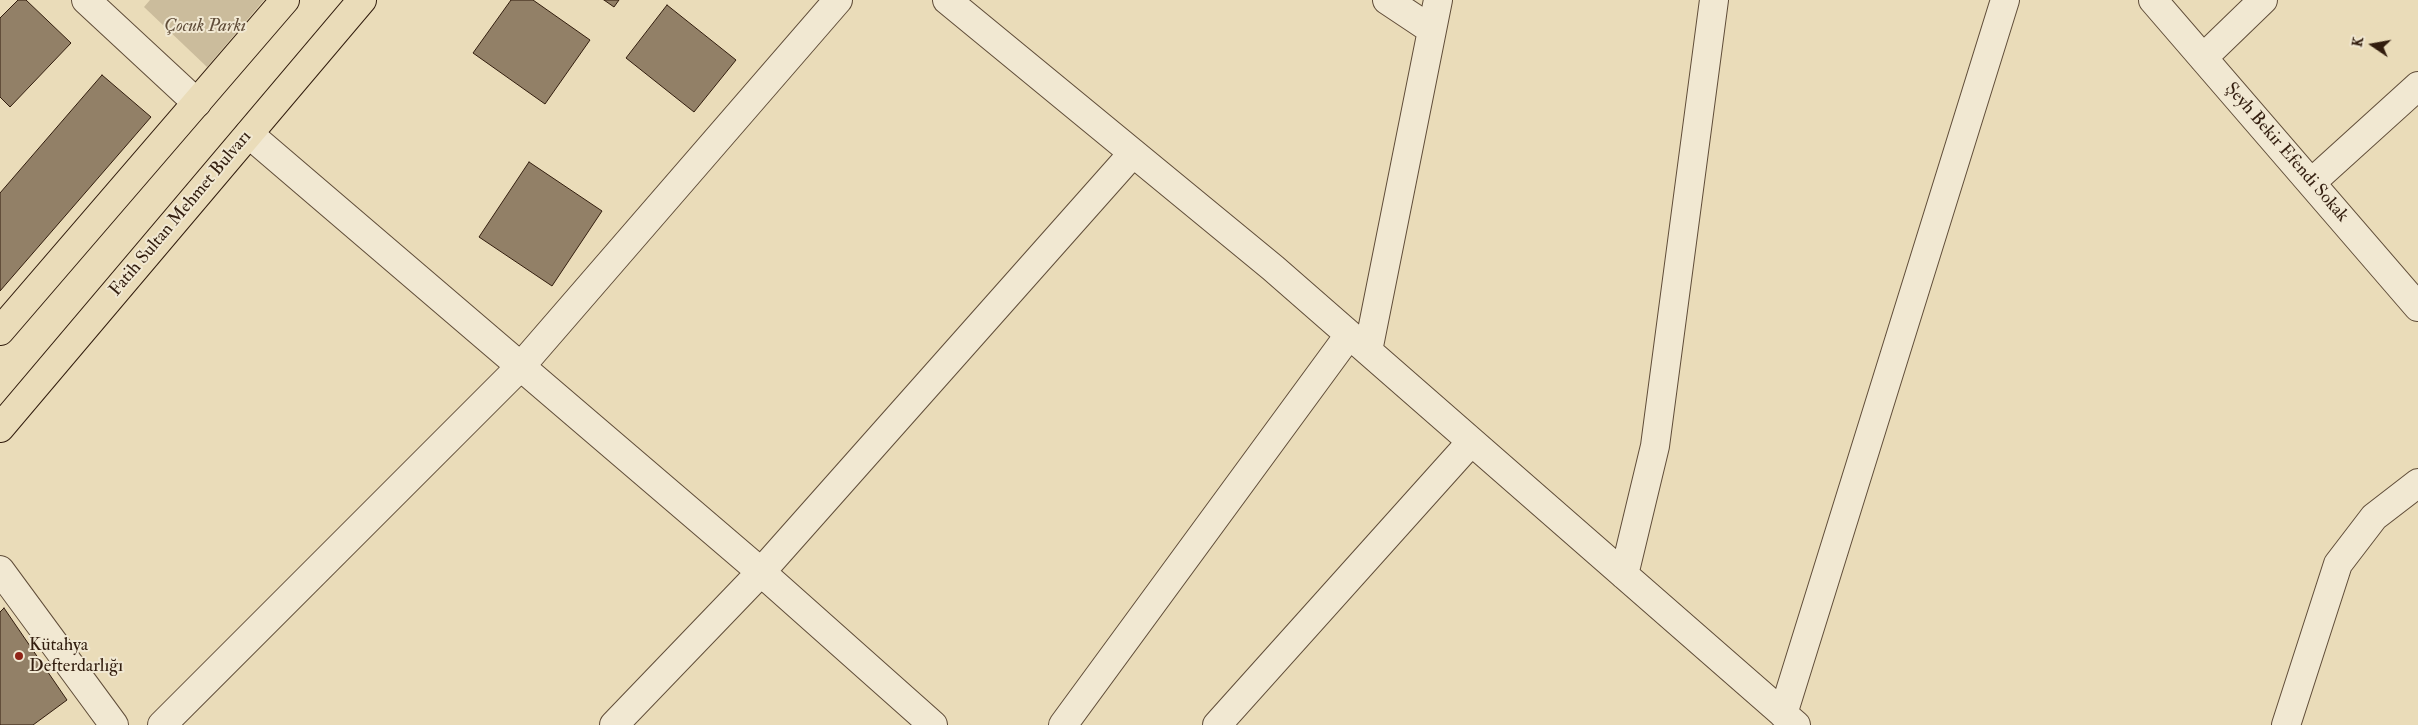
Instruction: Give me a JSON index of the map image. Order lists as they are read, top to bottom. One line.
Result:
{"streets":{"main road":["Fatih Sultan Mehmet Bulvarı"],"street":["Şeyh Bekir Efendi Sokak"]},"parks":["Çocuk Parkı"],"places":["Kütahya Defterdarlığı"],"north":"left"}
